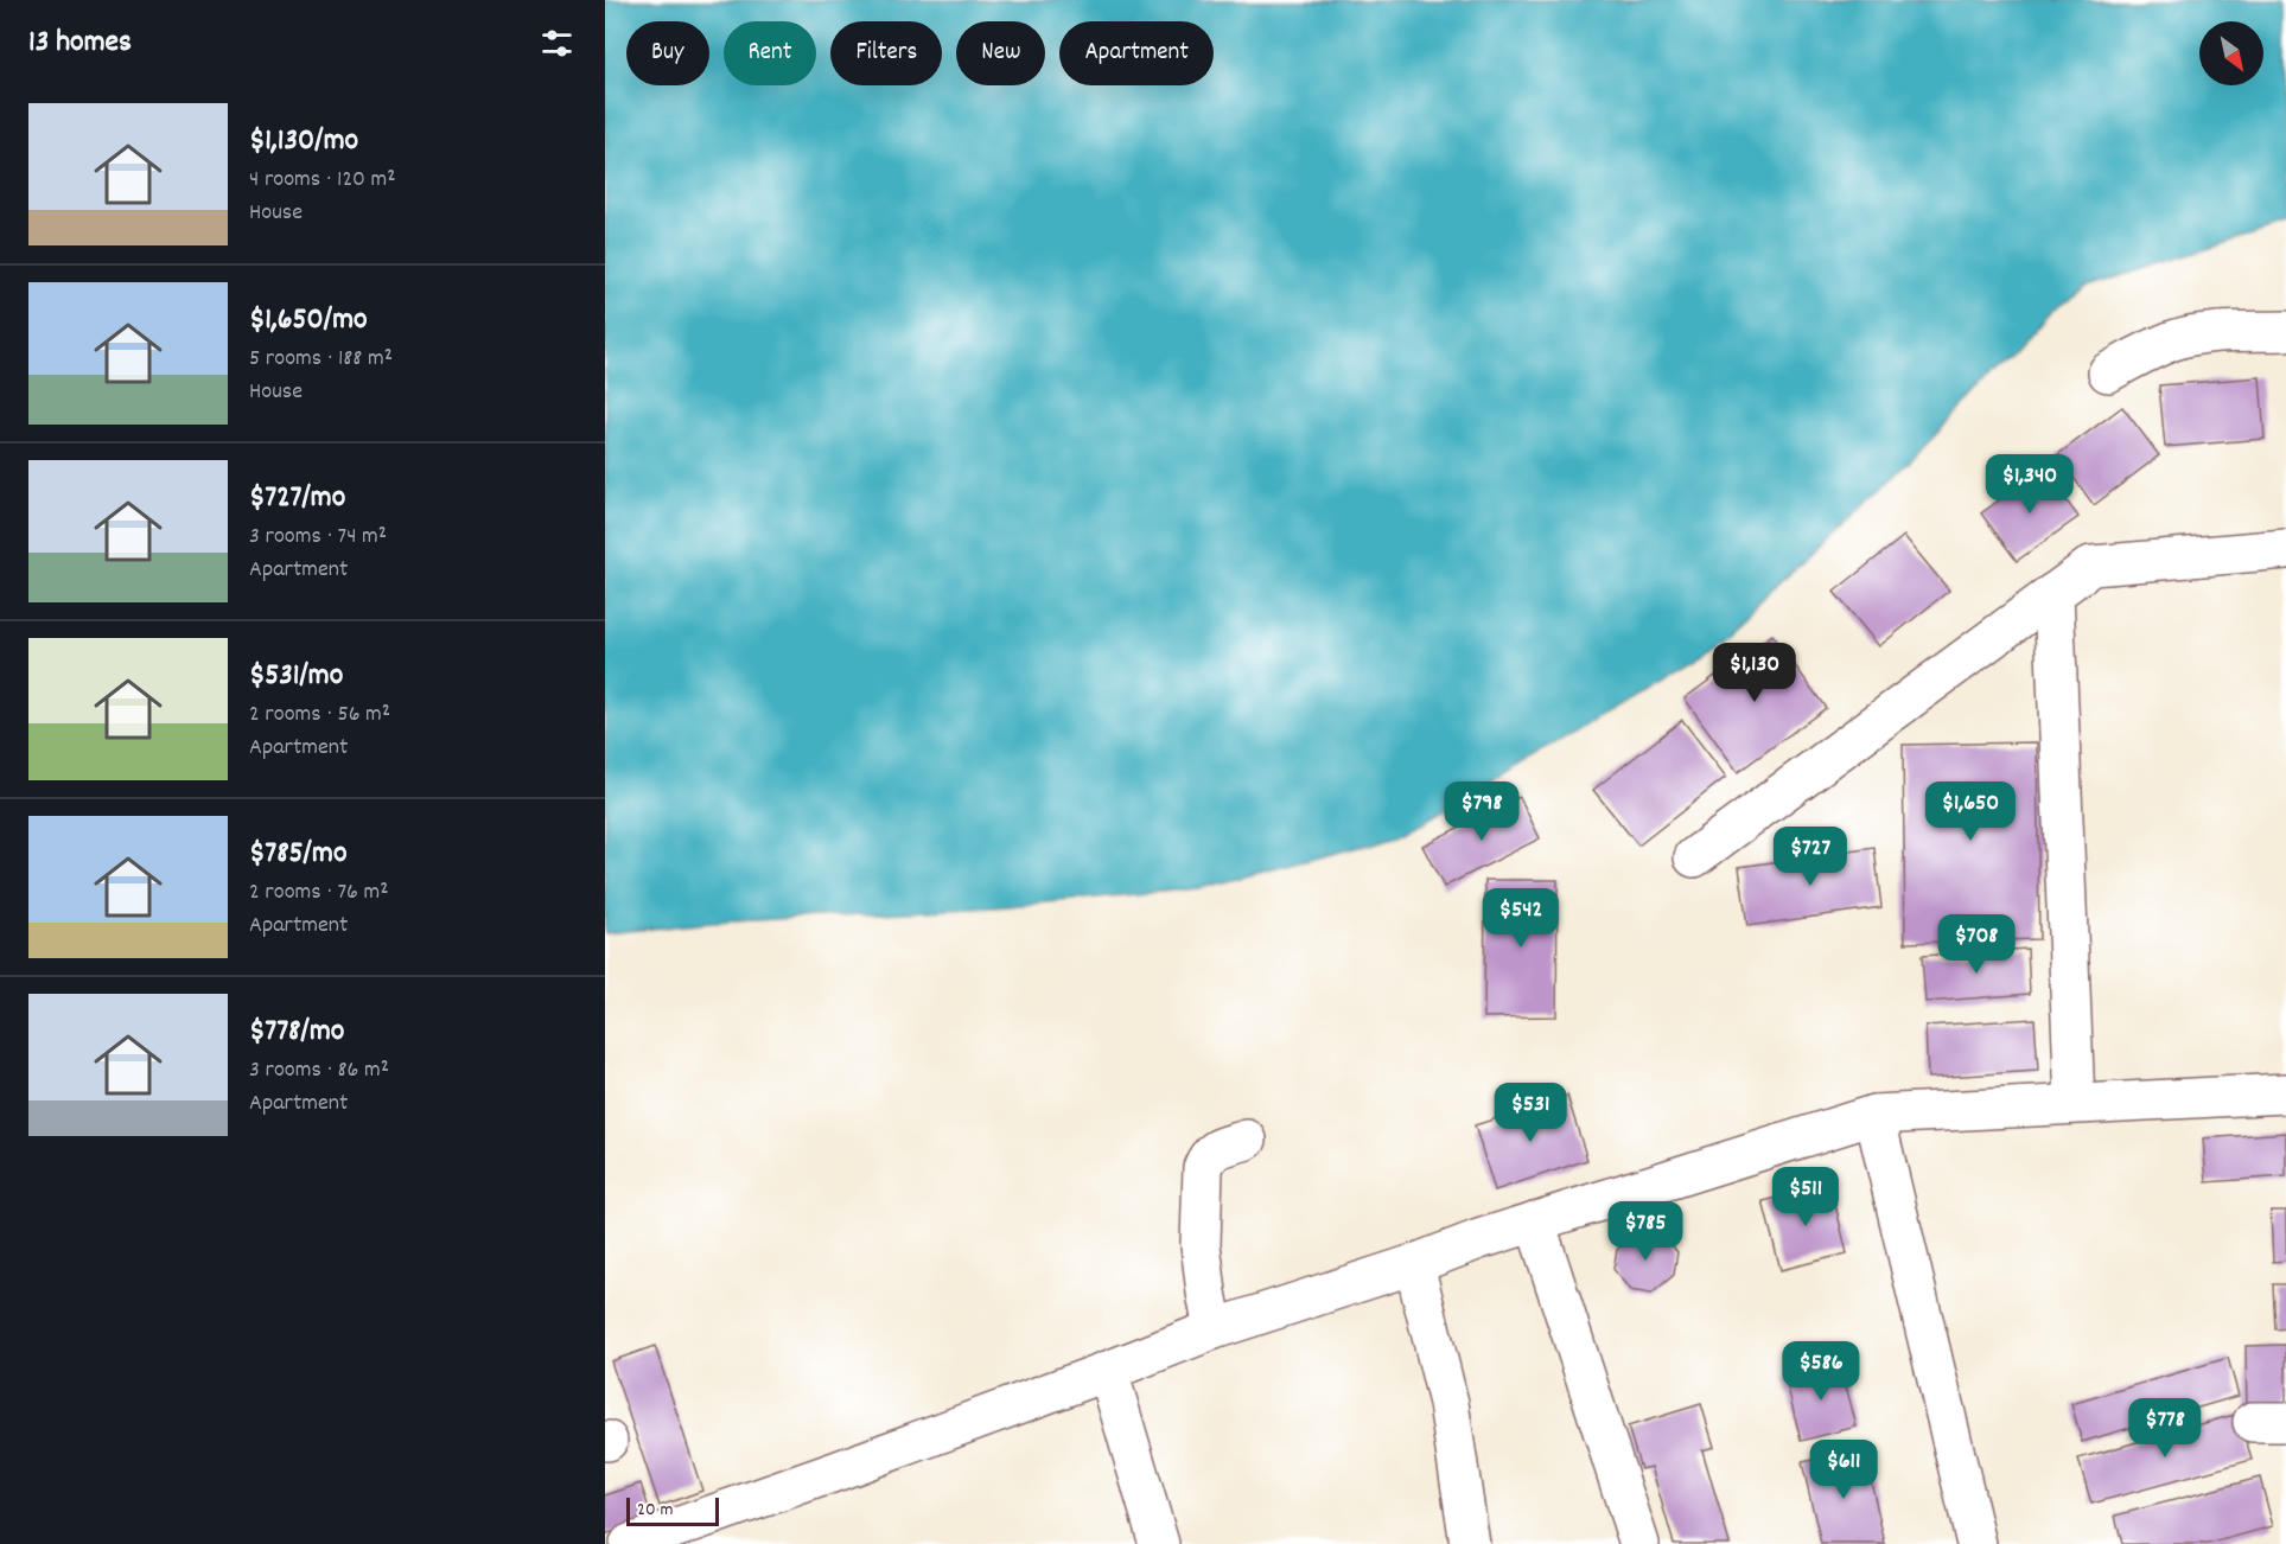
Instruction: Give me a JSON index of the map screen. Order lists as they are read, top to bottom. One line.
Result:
{"scale_bar":"20 m","north":"bottom right","page":{"heading":"13 homes","chip":["Buy","Rent","Filters","New","Apartment"],"list":[{"name":"$1,130/mo","note":"4 rooms · 120 m² · House"},{"name":"$1,650/mo","note":"5 rooms · 188 m² · House"},{"name":"$727/mo","note":"3 rooms · 74 m² · Apartment"},{"name":"$531/mo","note":"2 rooms · 56 m² · Apartment"},{"name":"$785/mo","note":"2 rooms · 76 m² · Apartment"},{"name":"$778/mo","note":"3 rooms · 86 m² · Apartment"}],"price":["$1,340","$1,130","$798","$1,650","$727","$542","$708","$531","$511","$785","$586","$778","$611"],"scale":"20 m"}}
